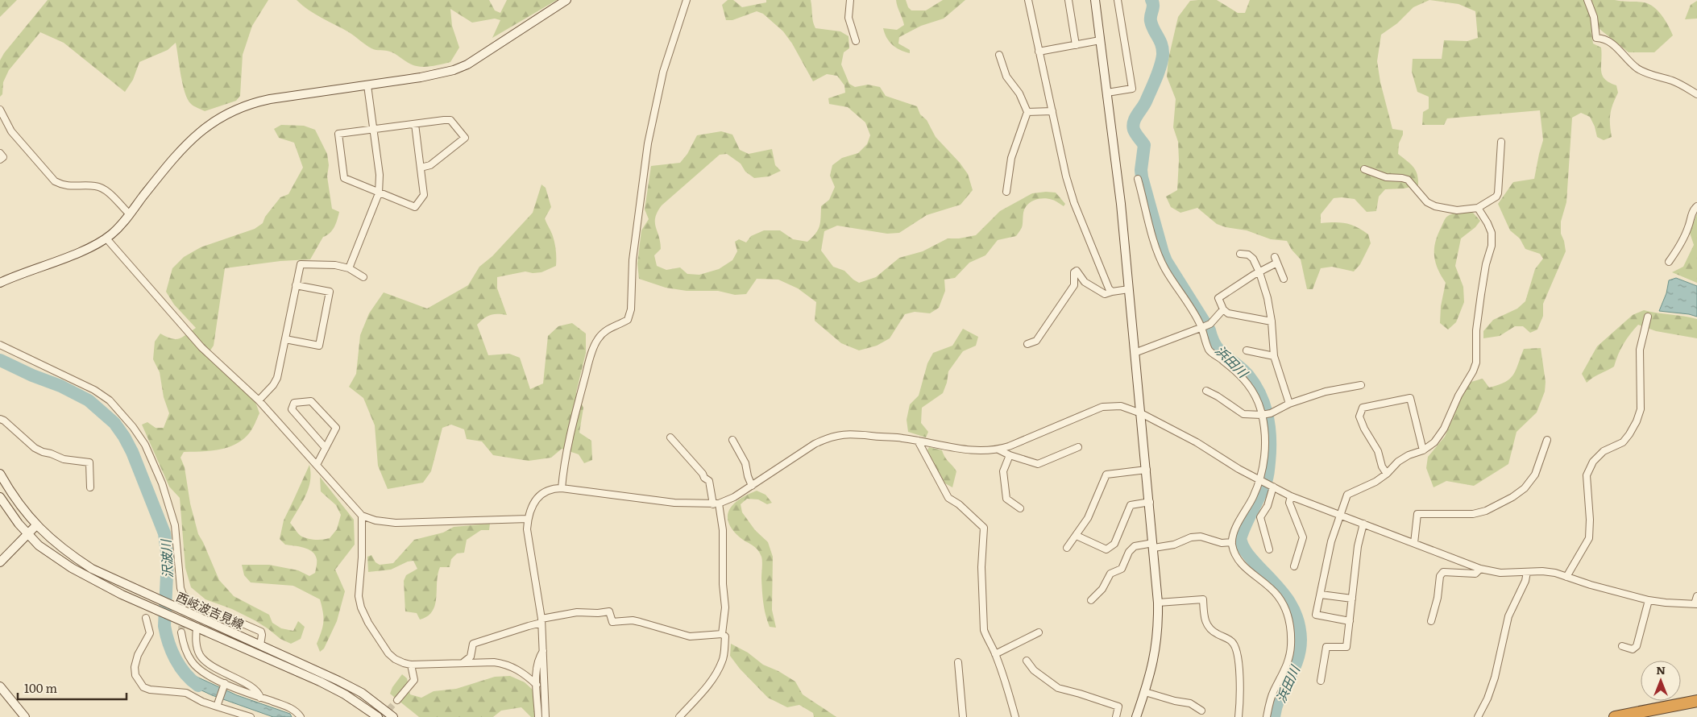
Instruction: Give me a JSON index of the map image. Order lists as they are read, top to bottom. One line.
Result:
{"streets":{"street":["西岐波吉見線"]},"water":["浜田川","沢波川"],"scale_bar":"100 m","north":"top"}
